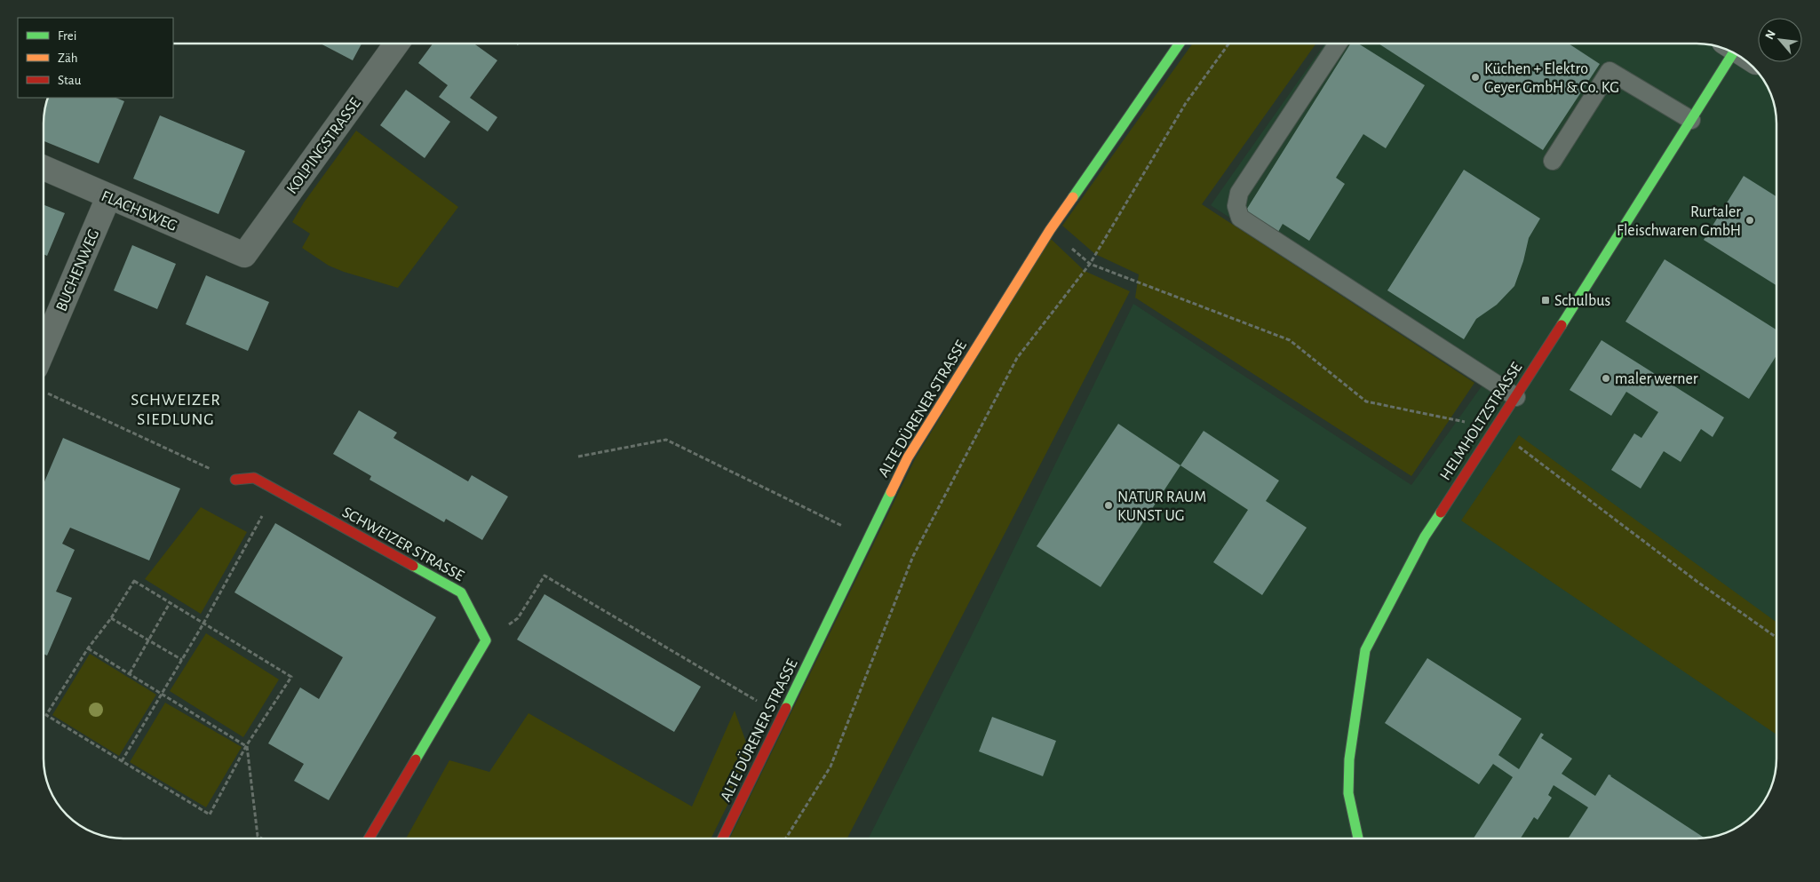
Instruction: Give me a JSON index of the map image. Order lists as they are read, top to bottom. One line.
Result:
{"streets":{"street":["KOLPINGSTRASSE","FLACHSWEG","BUCHENWEG","ALTE DÜRENER STRASSE","HELMHOLTZSTRASSE","SCHWEIZER STRASSE"]},"crossings":[["KOLPINGSTRASSE","FLACHSWEG"],["FLACHSWEG","BUCHENWEG"]],"districts":["SCHWEIZER SIEDLUNG"],"places":{"other":["Küchen + Elektro Geyer GmbH & Co. KG","Rurtaler Fleischwaren GmbH","maler werner","NATUR RAUM KUNST UG"],"transit":["Schulbus"]},"legend":["Frei","Zäh","Stau"],"north":"top left"}
